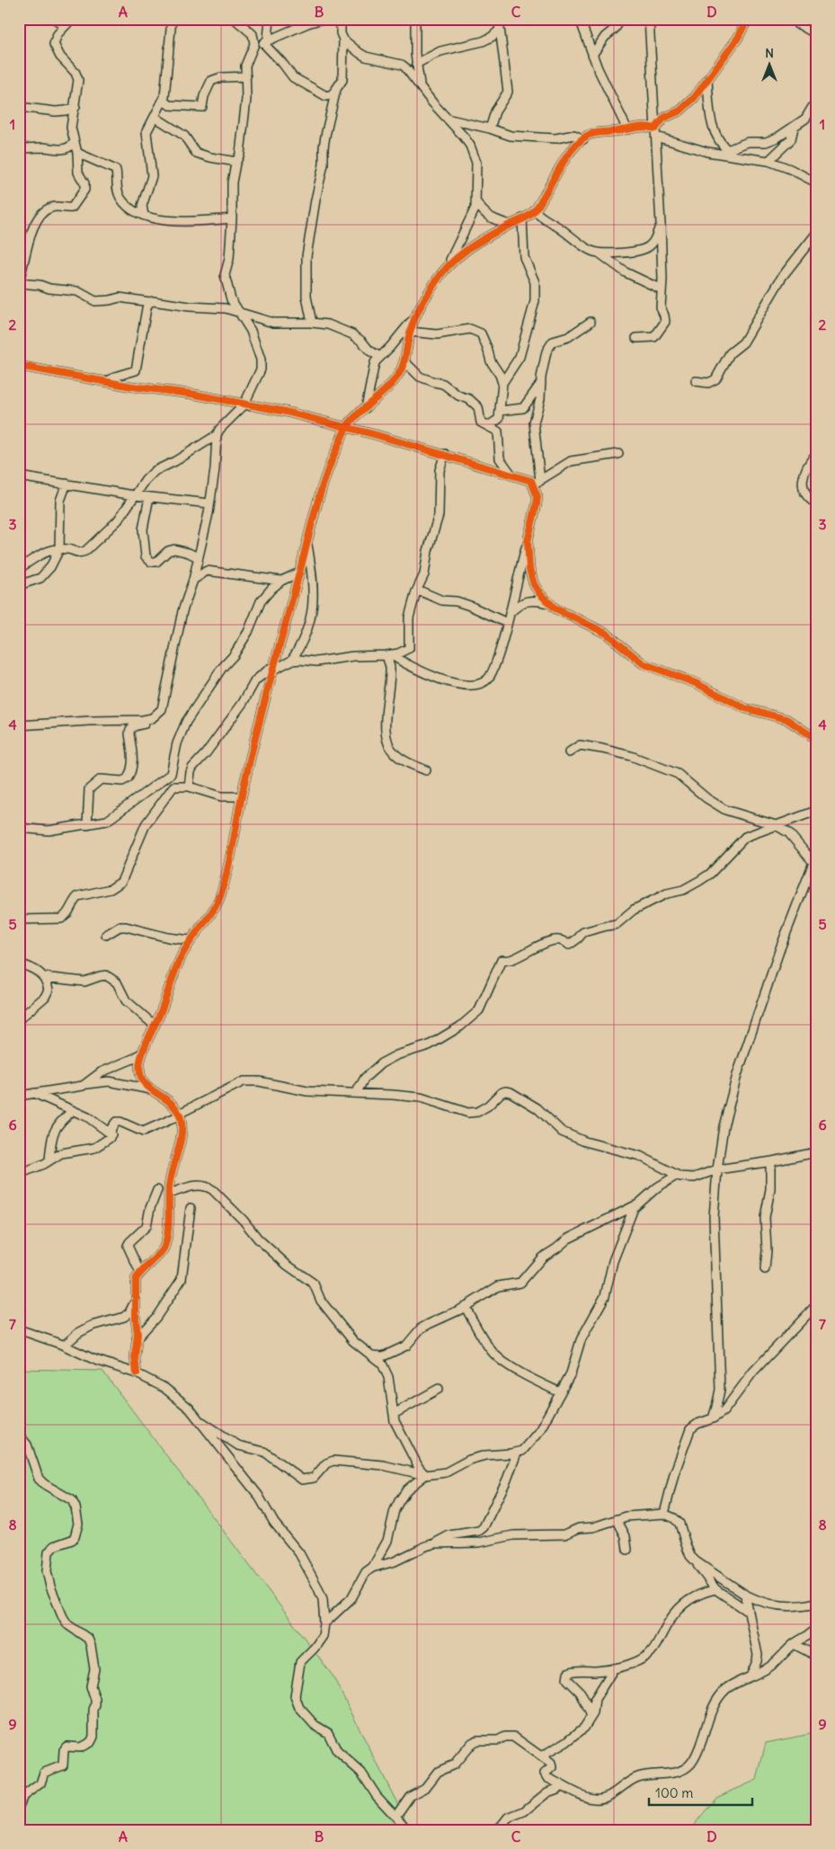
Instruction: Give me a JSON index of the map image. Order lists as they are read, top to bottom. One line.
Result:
{"scale_bar":"100 m","north":"top","grid":{"columns":["A","B","C","D"],"rows":["1","2","3","4","5","6","7","8","9"]}}
